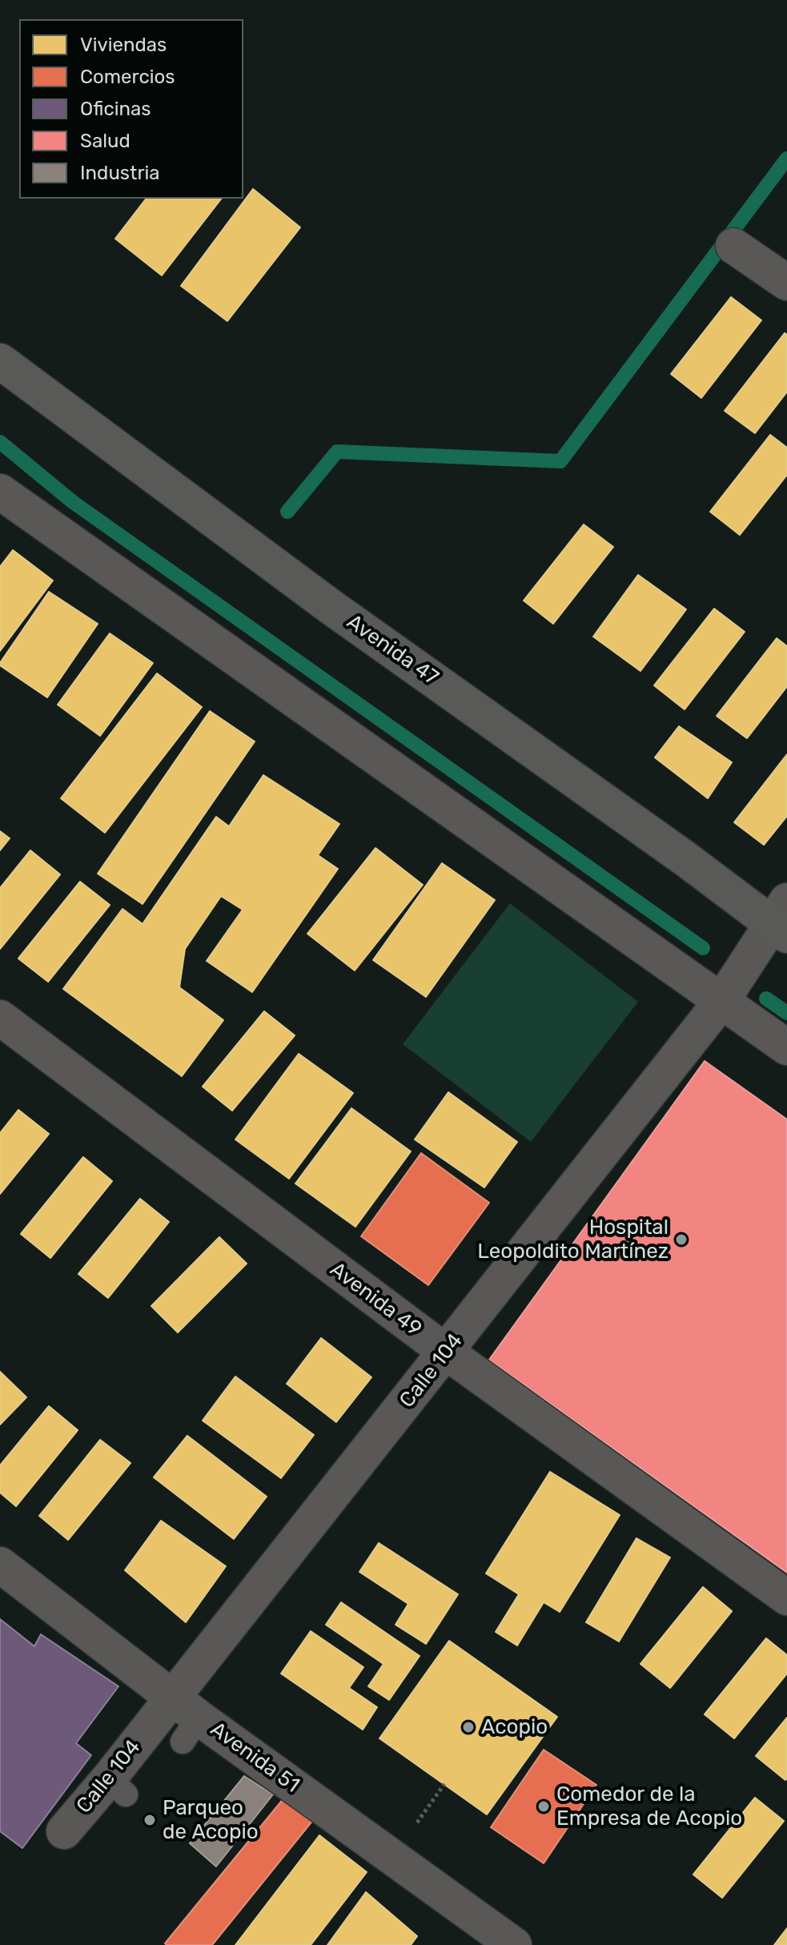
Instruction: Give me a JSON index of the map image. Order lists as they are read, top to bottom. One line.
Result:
{"streets":{"main road":["Avenida 47"],"street":["Avenida 49","Calle 104","Avenida 51"]},"crossings":[["Avenida 47","Calle 104"],["Avenida 49","Calle 104"],["Calle 104","Avenida 51"]],"places":["Hospital Leopoldito Martínez","Acopio","Comedor de la Empresa de Acopio","Parqueo de Acopio"],"legend":["Viviendas","Comercios","Oficinas","Salud","Industria"]}
